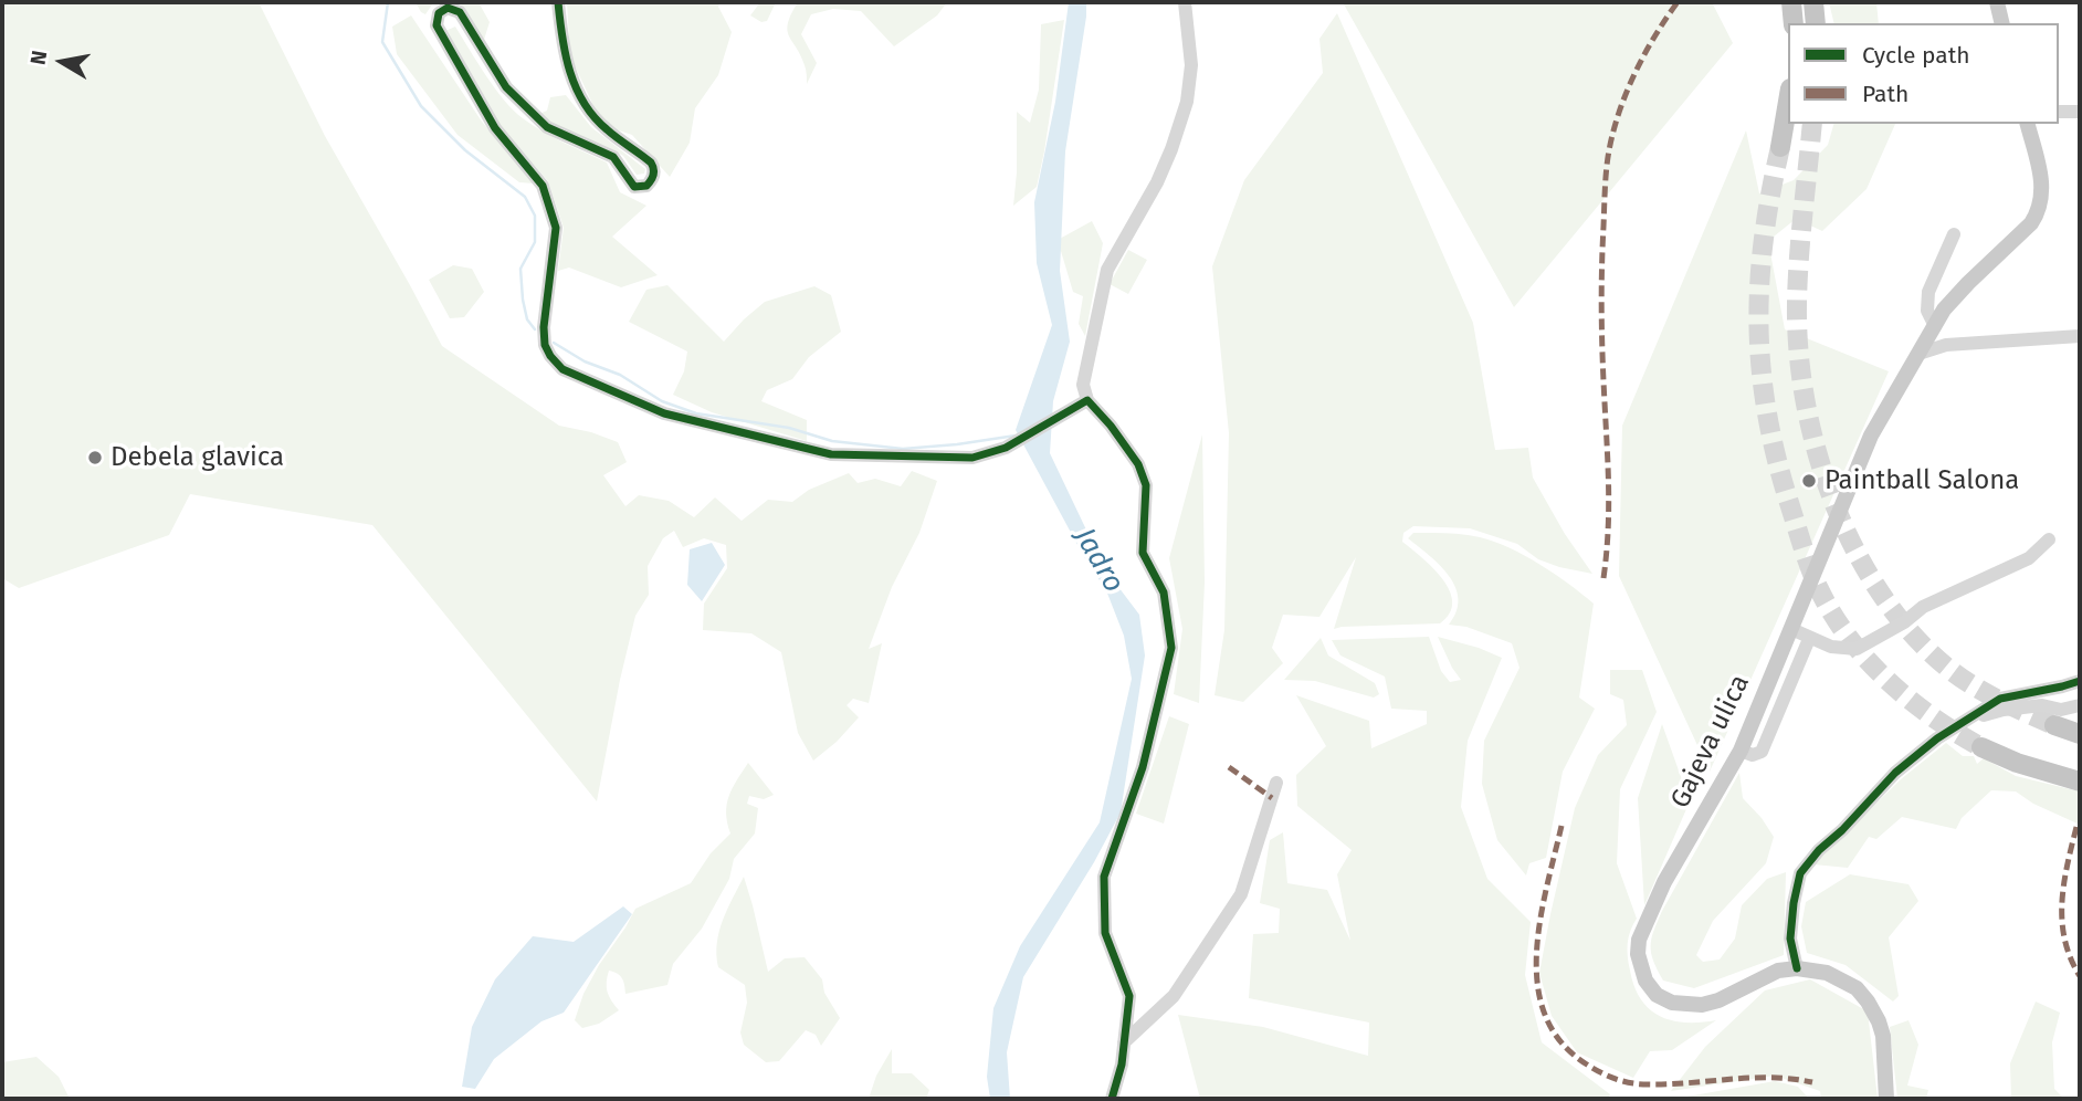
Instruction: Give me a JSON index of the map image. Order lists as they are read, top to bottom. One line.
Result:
{"streets":{"main road":["Gajeva ulica"]},"water":["Jadro"],"places":["Debela glavica","Paintball Salona"],"legend":["Cycle path","Path"],"north":"left"}
